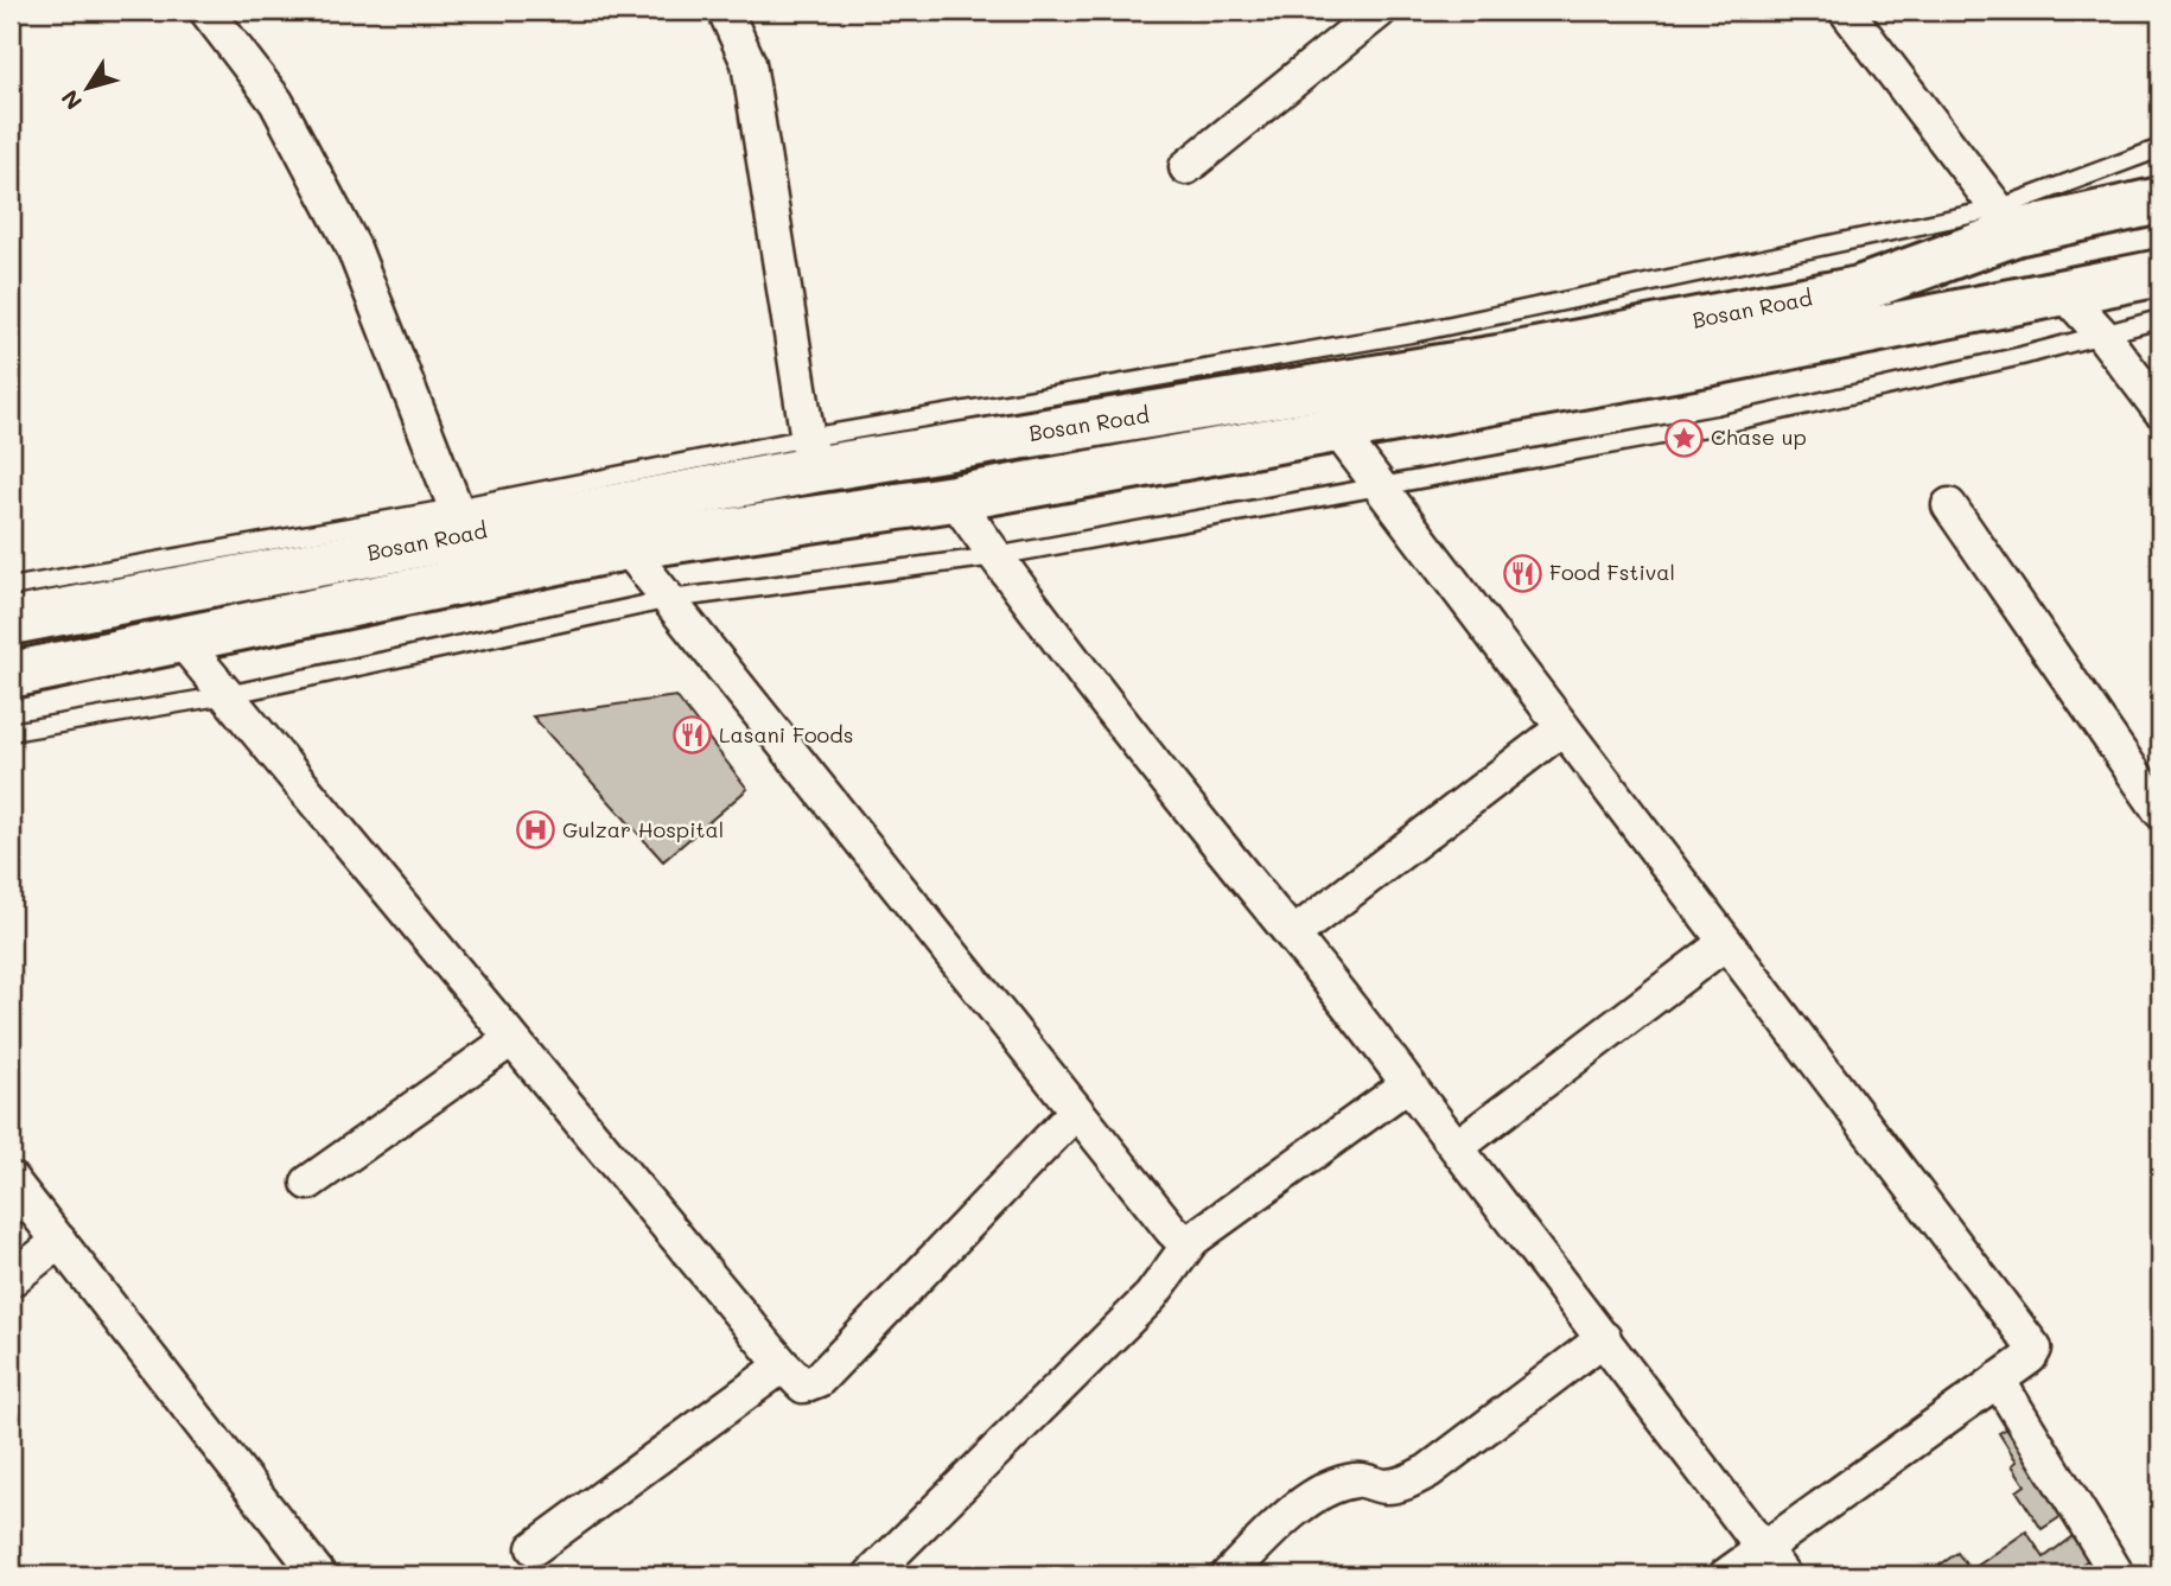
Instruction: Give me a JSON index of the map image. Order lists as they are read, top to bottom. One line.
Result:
{"streets":{"main road":["Bosan Road"]},"places":{"place":["Chase up"],"restaurant":["Food Fstival","Lasani Foods"],"hospital":["Gulzar Hospital"]},"north":"bottom left"}
